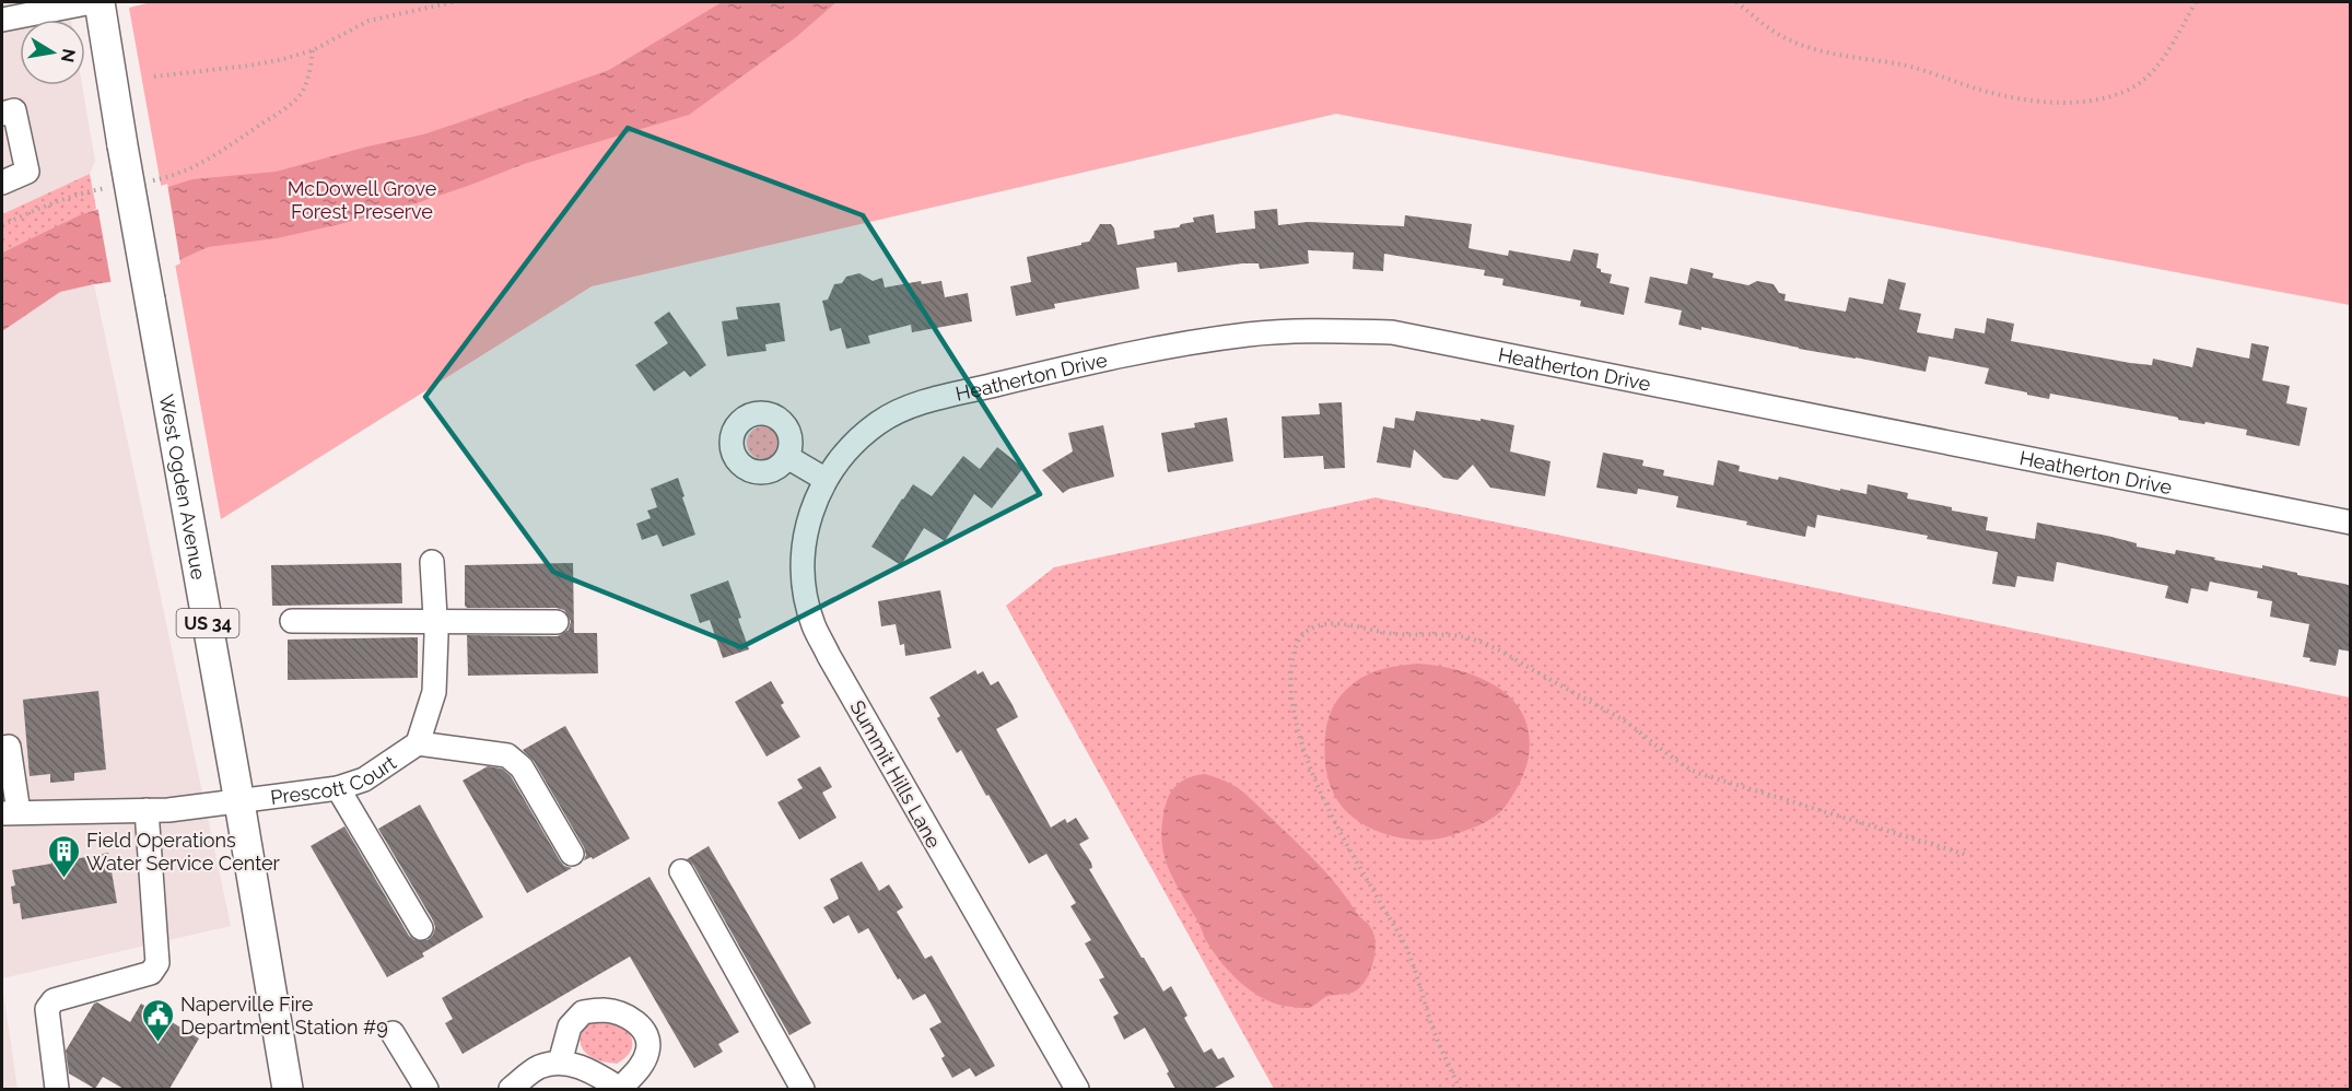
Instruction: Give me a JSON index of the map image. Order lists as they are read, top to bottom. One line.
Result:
{"streets":{"main road":["West Ogden Avenue","US 34"],"street":["Heatherton Drive","Summit Hills Lane","Prescott Court"]},"crossings":[["Heatherton Drive","Summit Hills Lane"],["West Ogden Avenue","Prescott Court"]],"parks":["McDowell Grove Forest Preserve"],"places":{"building":["Field Operations Water Service Center"],"public building":["Naperville Fire Department Station #9"]},"north":"right"}
